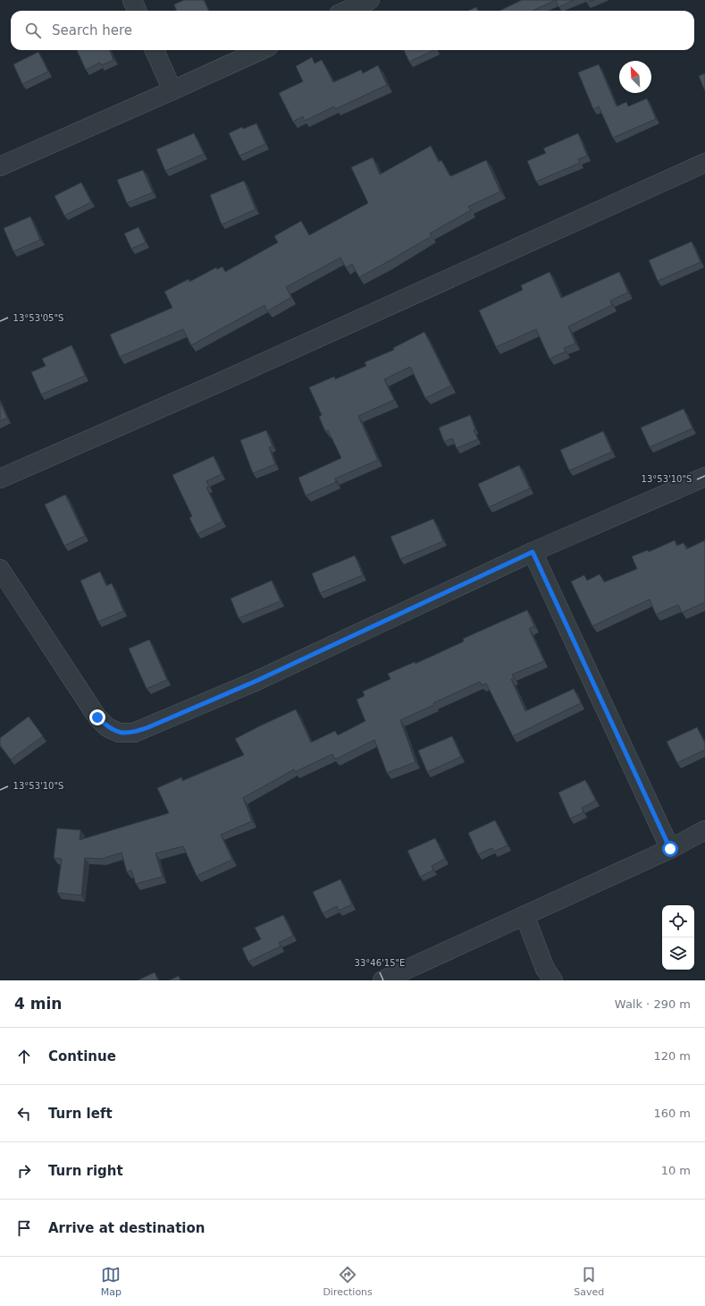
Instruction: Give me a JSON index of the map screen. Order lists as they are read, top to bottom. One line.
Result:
{"north":"top left","page":{"search":"Search here","heading":["4 min","Walk · 290 m"],"list":[["Continue","120 m"],["Turn left","160 m"],["Turn right","10 m"],"Arrive at destination"],"nav":["Map","Directions","Saved"]},"coordinates":["13°53'05\"S","13°53'10\"S","33°46'15\"E"]}
